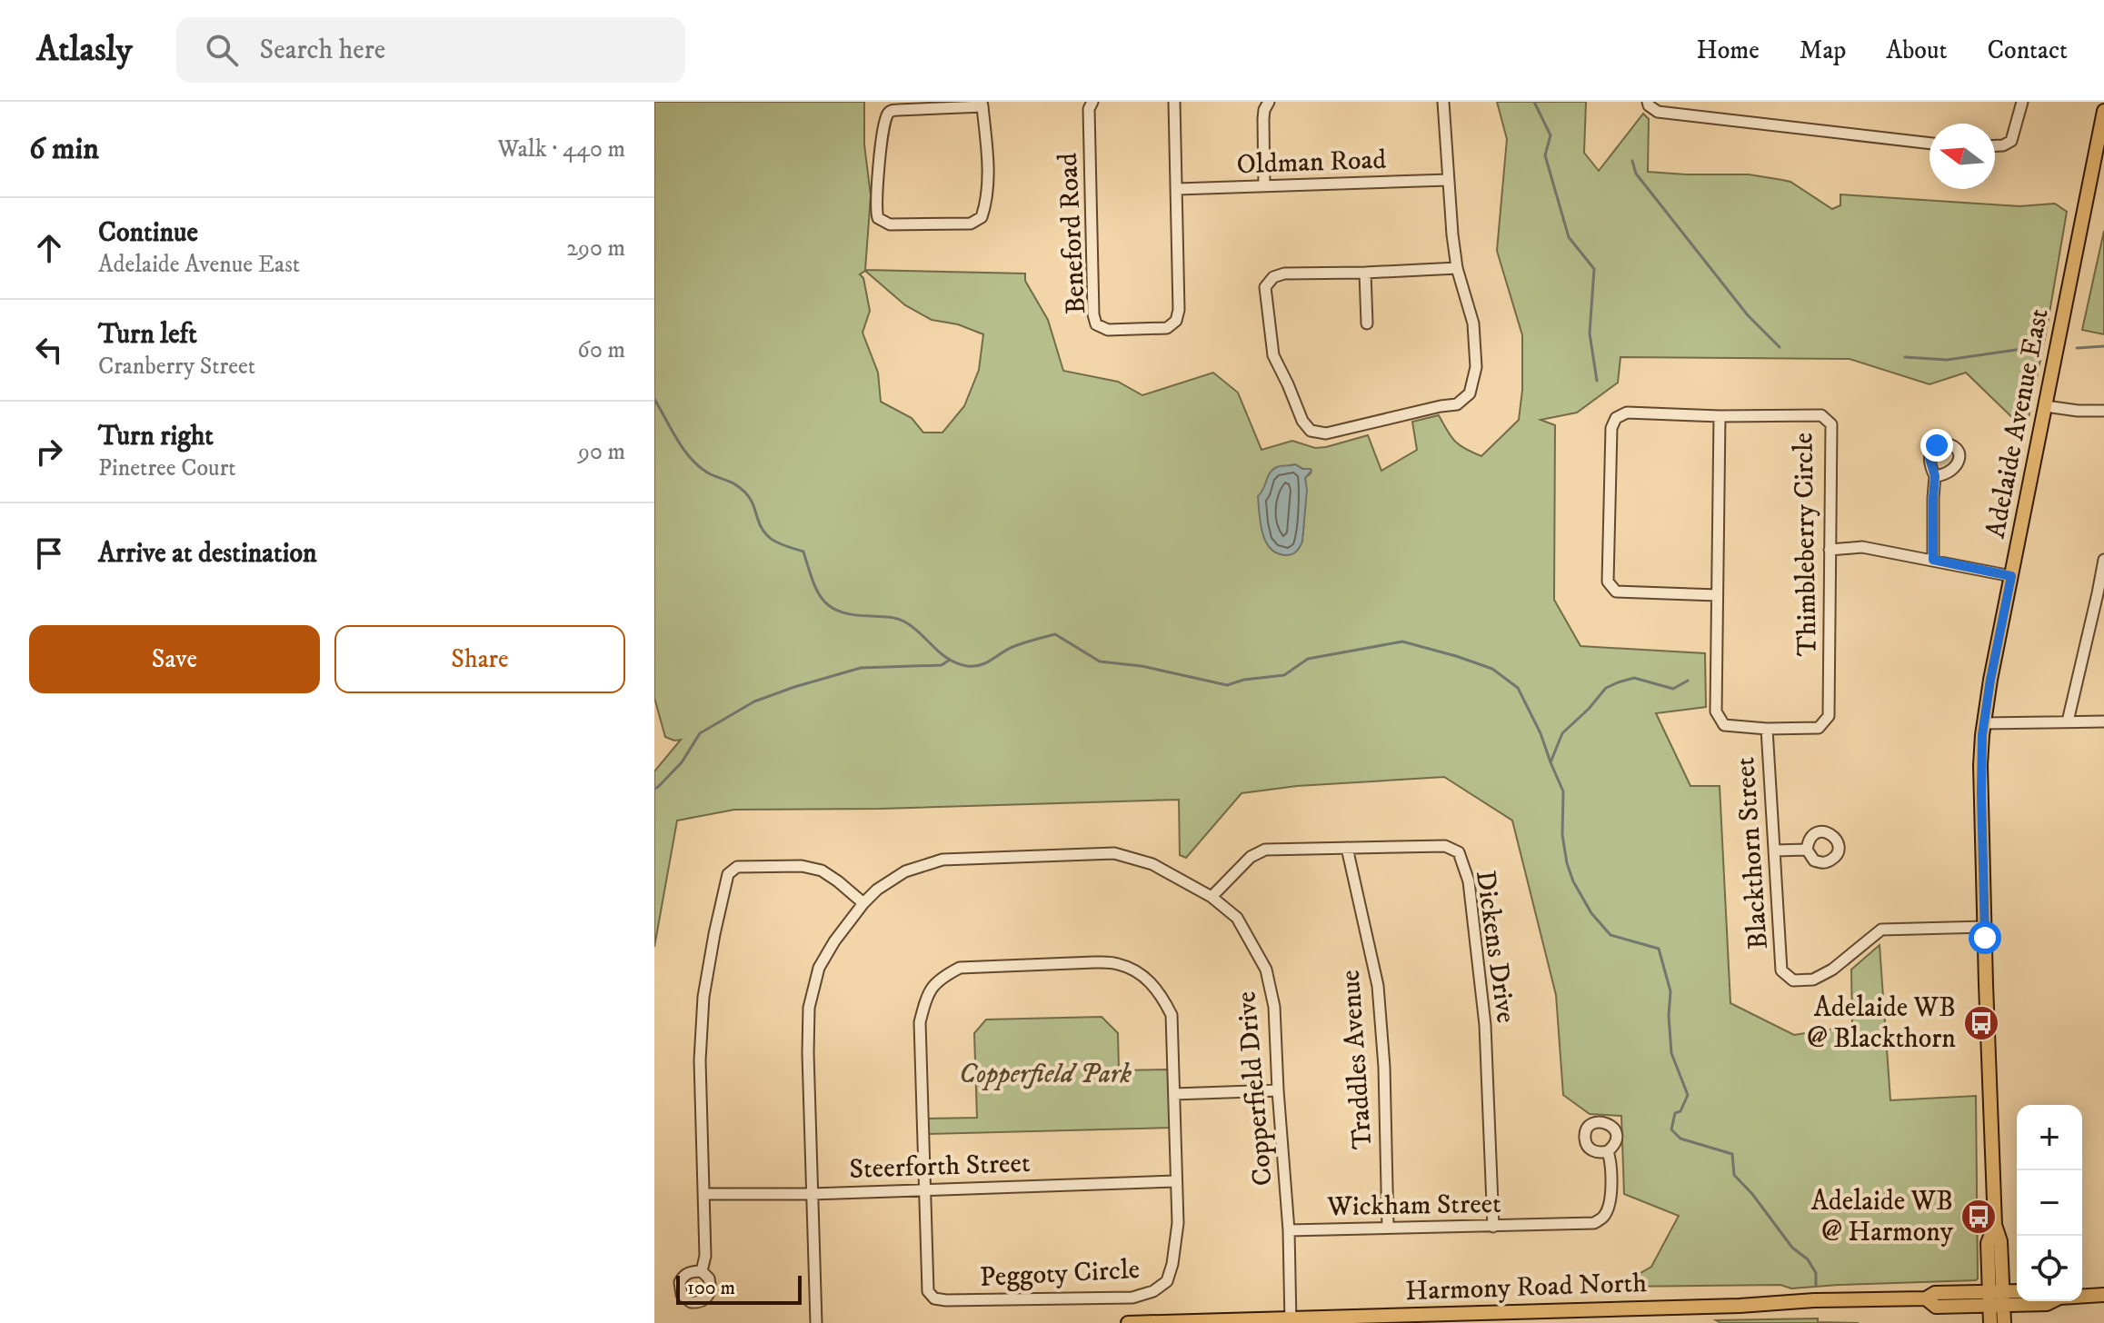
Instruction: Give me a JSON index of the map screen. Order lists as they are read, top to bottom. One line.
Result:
{"streets":{"main road":["Adelaide Avenue East","Harmony Road North"],"street":["Oldman Road","Beneford Road","Thimbleberry Circle","Blackthorn Street","Dickens Drive","Traddles Avenue","Copperfield Drive","Steerforth Street","Wickham Street","Peggoty Circle"]},"crossings":[["Oldman Road","Beneford Road"],["Adelaide Avenue East","Blackthorn Street"],["Adelaide Avenue East","Harmony Road North"],["Thimbleberry Circle","Blackthorn Street"],["Dickens Drive","Traddles Avenue"],["Dickens Drive","Copperfield Drive"],["Dickens Drive","Wickham Street"],["Traddles Avenue","Wickham Street"],["Copperfield Drive","Steerforth Street"],["Copperfield Drive","Wickham Street"],["Copperfield Drive","Harmony Road North"],["Steerforth Street","Peggoty Circle"]],"parks":["Copperfield Park"],"places":{"bus stop":["Adelaide WB @ Blackthorn","Adelaide WB @ Harmony"]},"scale_bar":"100 m","north":"left","page":{"header":"Atlasly","search":"Search here","nav":["Home","Map","About","Contact"],"heading":["6 min","Walk · 440 m"],"list":[["Continue","Adelaide Avenue East","290 m"],["Turn left","Cranberry Street","60 m"],["Turn right","Pinetree Court","90 m"],"Arrive at destination"],"buttons":["Save","Share"],"map_buttons":["+","−"],"scale":"100 m"}}
